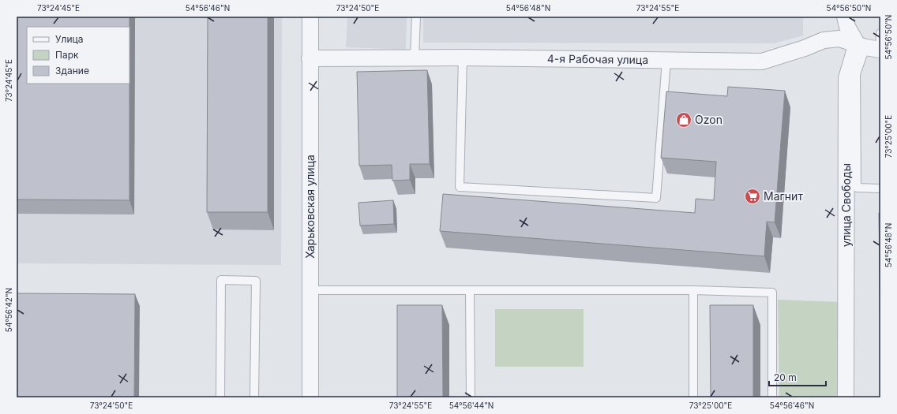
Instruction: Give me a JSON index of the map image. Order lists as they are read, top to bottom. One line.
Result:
{"streets":{"street":["4-я Рабочая улица","улица Свободы","Харьковская улица"]},"crossings":[["4-я Рабочая улица","улица Свободы"],["4-я Рабочая улица","Харьковская улица"]],"places":{"shop":["Ozon"],"supermarket":["Магнит"]},"legend":["Улица","Парк","Здание"],"scale_bar":"20 m","coordinates":["73°24'45\"E","54°56'46\"N","73°24'50\"E","54°56'48\"N","73°24'55\"E","54°56'50\"N","73°25'00\"E","54°56'42\"N","54°56'44\"N"]}
